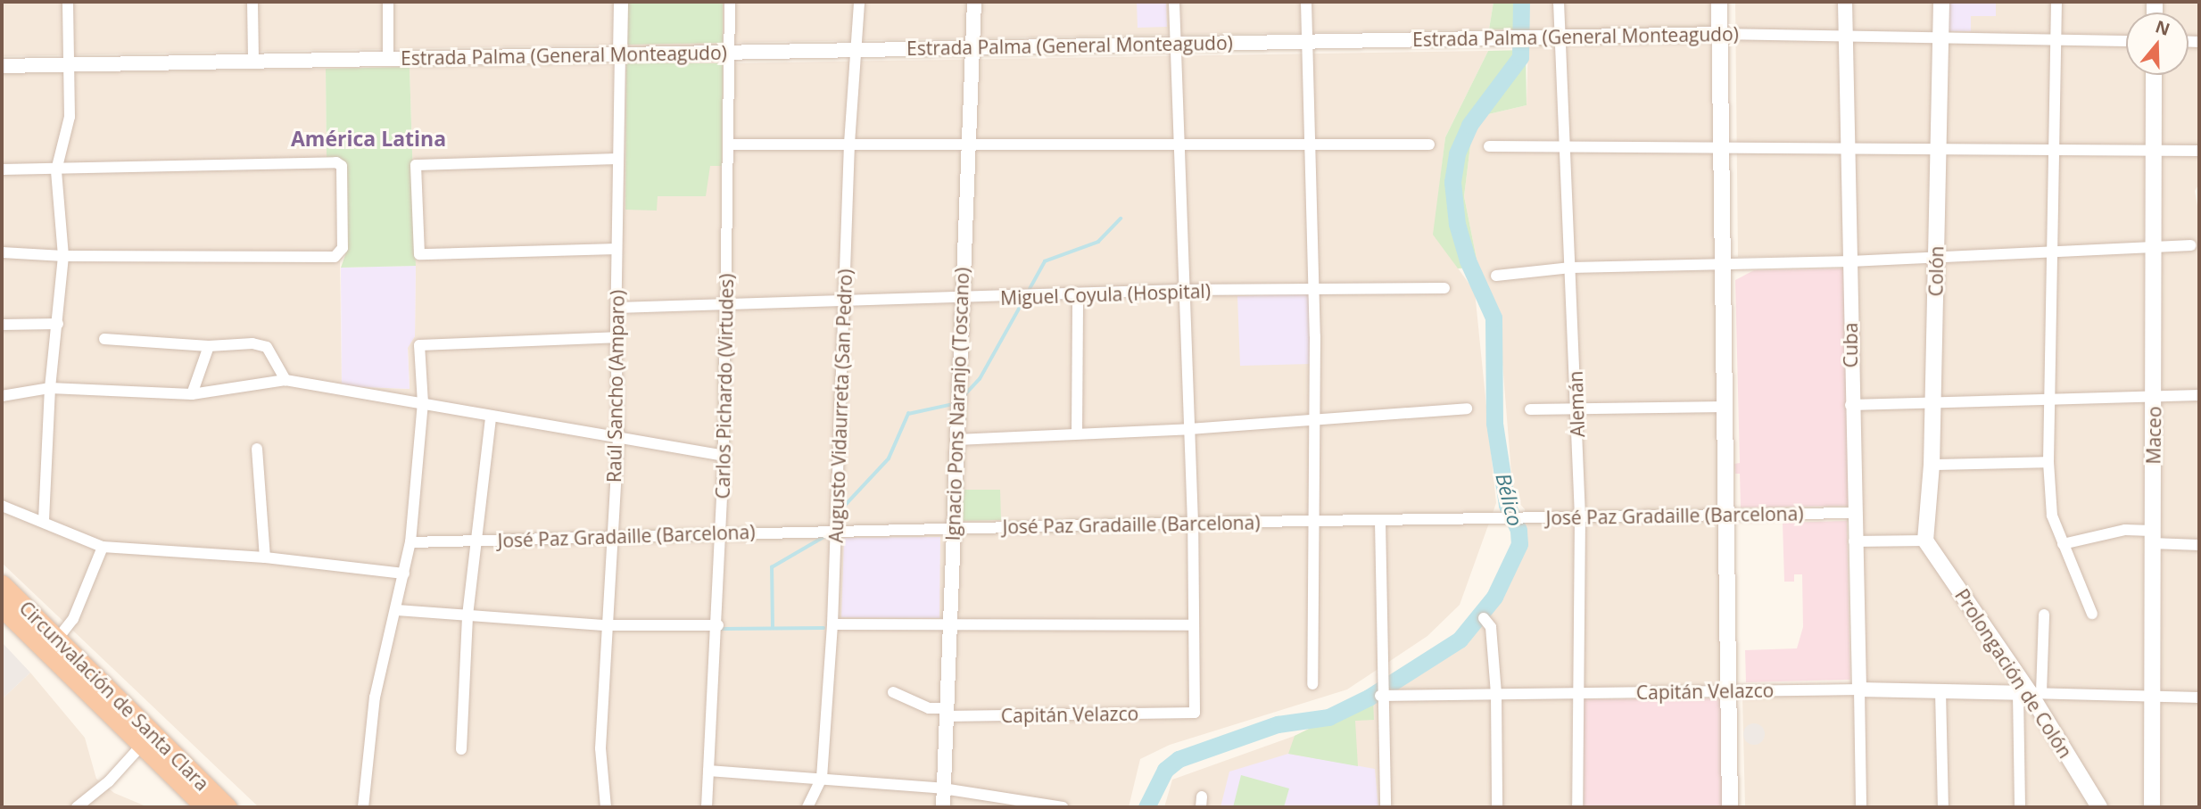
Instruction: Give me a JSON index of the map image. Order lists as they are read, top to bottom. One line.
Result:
{"streets":{"highway":["Circunvalación de Santa Clara"],"main road":["Colón","Maceo","Prolongación de Colón"],"street":["Estrada Palma (General Monteagudo)","Miguel Coyula (Hospital)","Cuba","Raúl Sancho (Amparo)","Carlos Pichardo (Virtudes)","Ignacio Pons Naranjo (Toscano)","Alemán","Augusto Vidaurreta (San Pedro)","José Paz Gradaille (Barcelona)","Capitán Velazco"]},"crossings":[["Estrada Palma (General Monteagudo)","Colón"],["Estrada Palma (General Monteagudo)","Cuba"],["Estrada Palma (General Monteagudo)","Raúl Sancho (Amparo)"],["Estrada Palma (General Monteagudo)","Carlos Pichardo (Virtudes)"],["Estrada Palma (General Monteagudo)","Ignacio Pons Naranjo (Toscano)"],["Estrada Palma (General Monteagudo)","Alemán"],["Estrada Palma (General Monteagudo)","Augusto Vidaurreta (San Pedro)"],["Colón","Prolongación de Colón"],["Miguel Coyula (Hospital)","Raúl Sancho (Amparo)"],["Miguel Coyula (Hospital)","Carlos Pichardo (Virtudes)"],["Miguel Coyula (Hospital)","Ignacio Pons Naranjo (Toscano)"],["Miguel Coyula (Hospital)","Augusto Vidaurreta (San Pedro)"],["Cuba","José Paz Gradaille (Barcelona)"],["Cuba","Capitán Velazco"],["Raúl Sancho (Amparo)","José Paz Gradaille (Barcelona)"],["Carlos Pichardo (Virtudes)","José Paz Gradaille (Barcelona)"],["Ignacio Pons Naranjo (Toscano)","José Paz Gradaille (Barcelona)"],["Ignacio Pons Naranjo (Toscano)","Capitán Velazco"],["Alemán","José Paz Gradaille (Barcelona)"],["Alemán","Capitán Velazco"],["Augusto Vidaurreta (San Pedro)","José Paz Gradaille (Barcelona)"],["Prolongación de Colón","Capitán Velazco"]],"districts":["América Latina"],"water":["Bélico"],"north":"top"}
